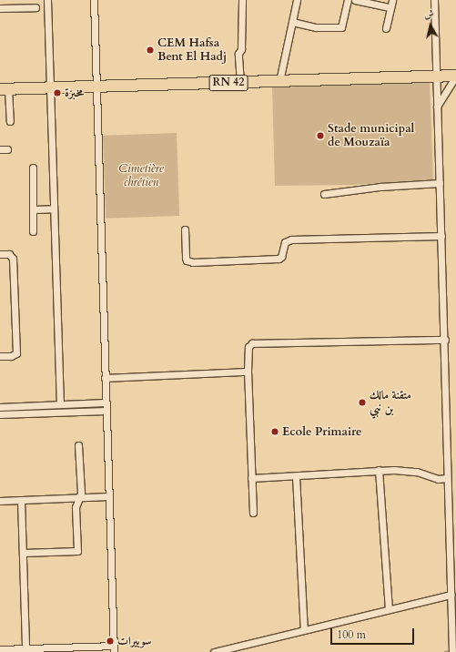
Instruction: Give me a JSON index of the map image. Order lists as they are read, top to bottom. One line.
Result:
{"streets":{"main road":["RN 42"]},"parks":["Cimetière chrétien"],"places":["CEM Hafsa Bent El Hadj","مخبزة","Stade municipal de Mouzaïa","متقنة مالك بن نبي","Ecole Primaire","سوبيرات"],"scale_bar":"100 m","north":"top"}
